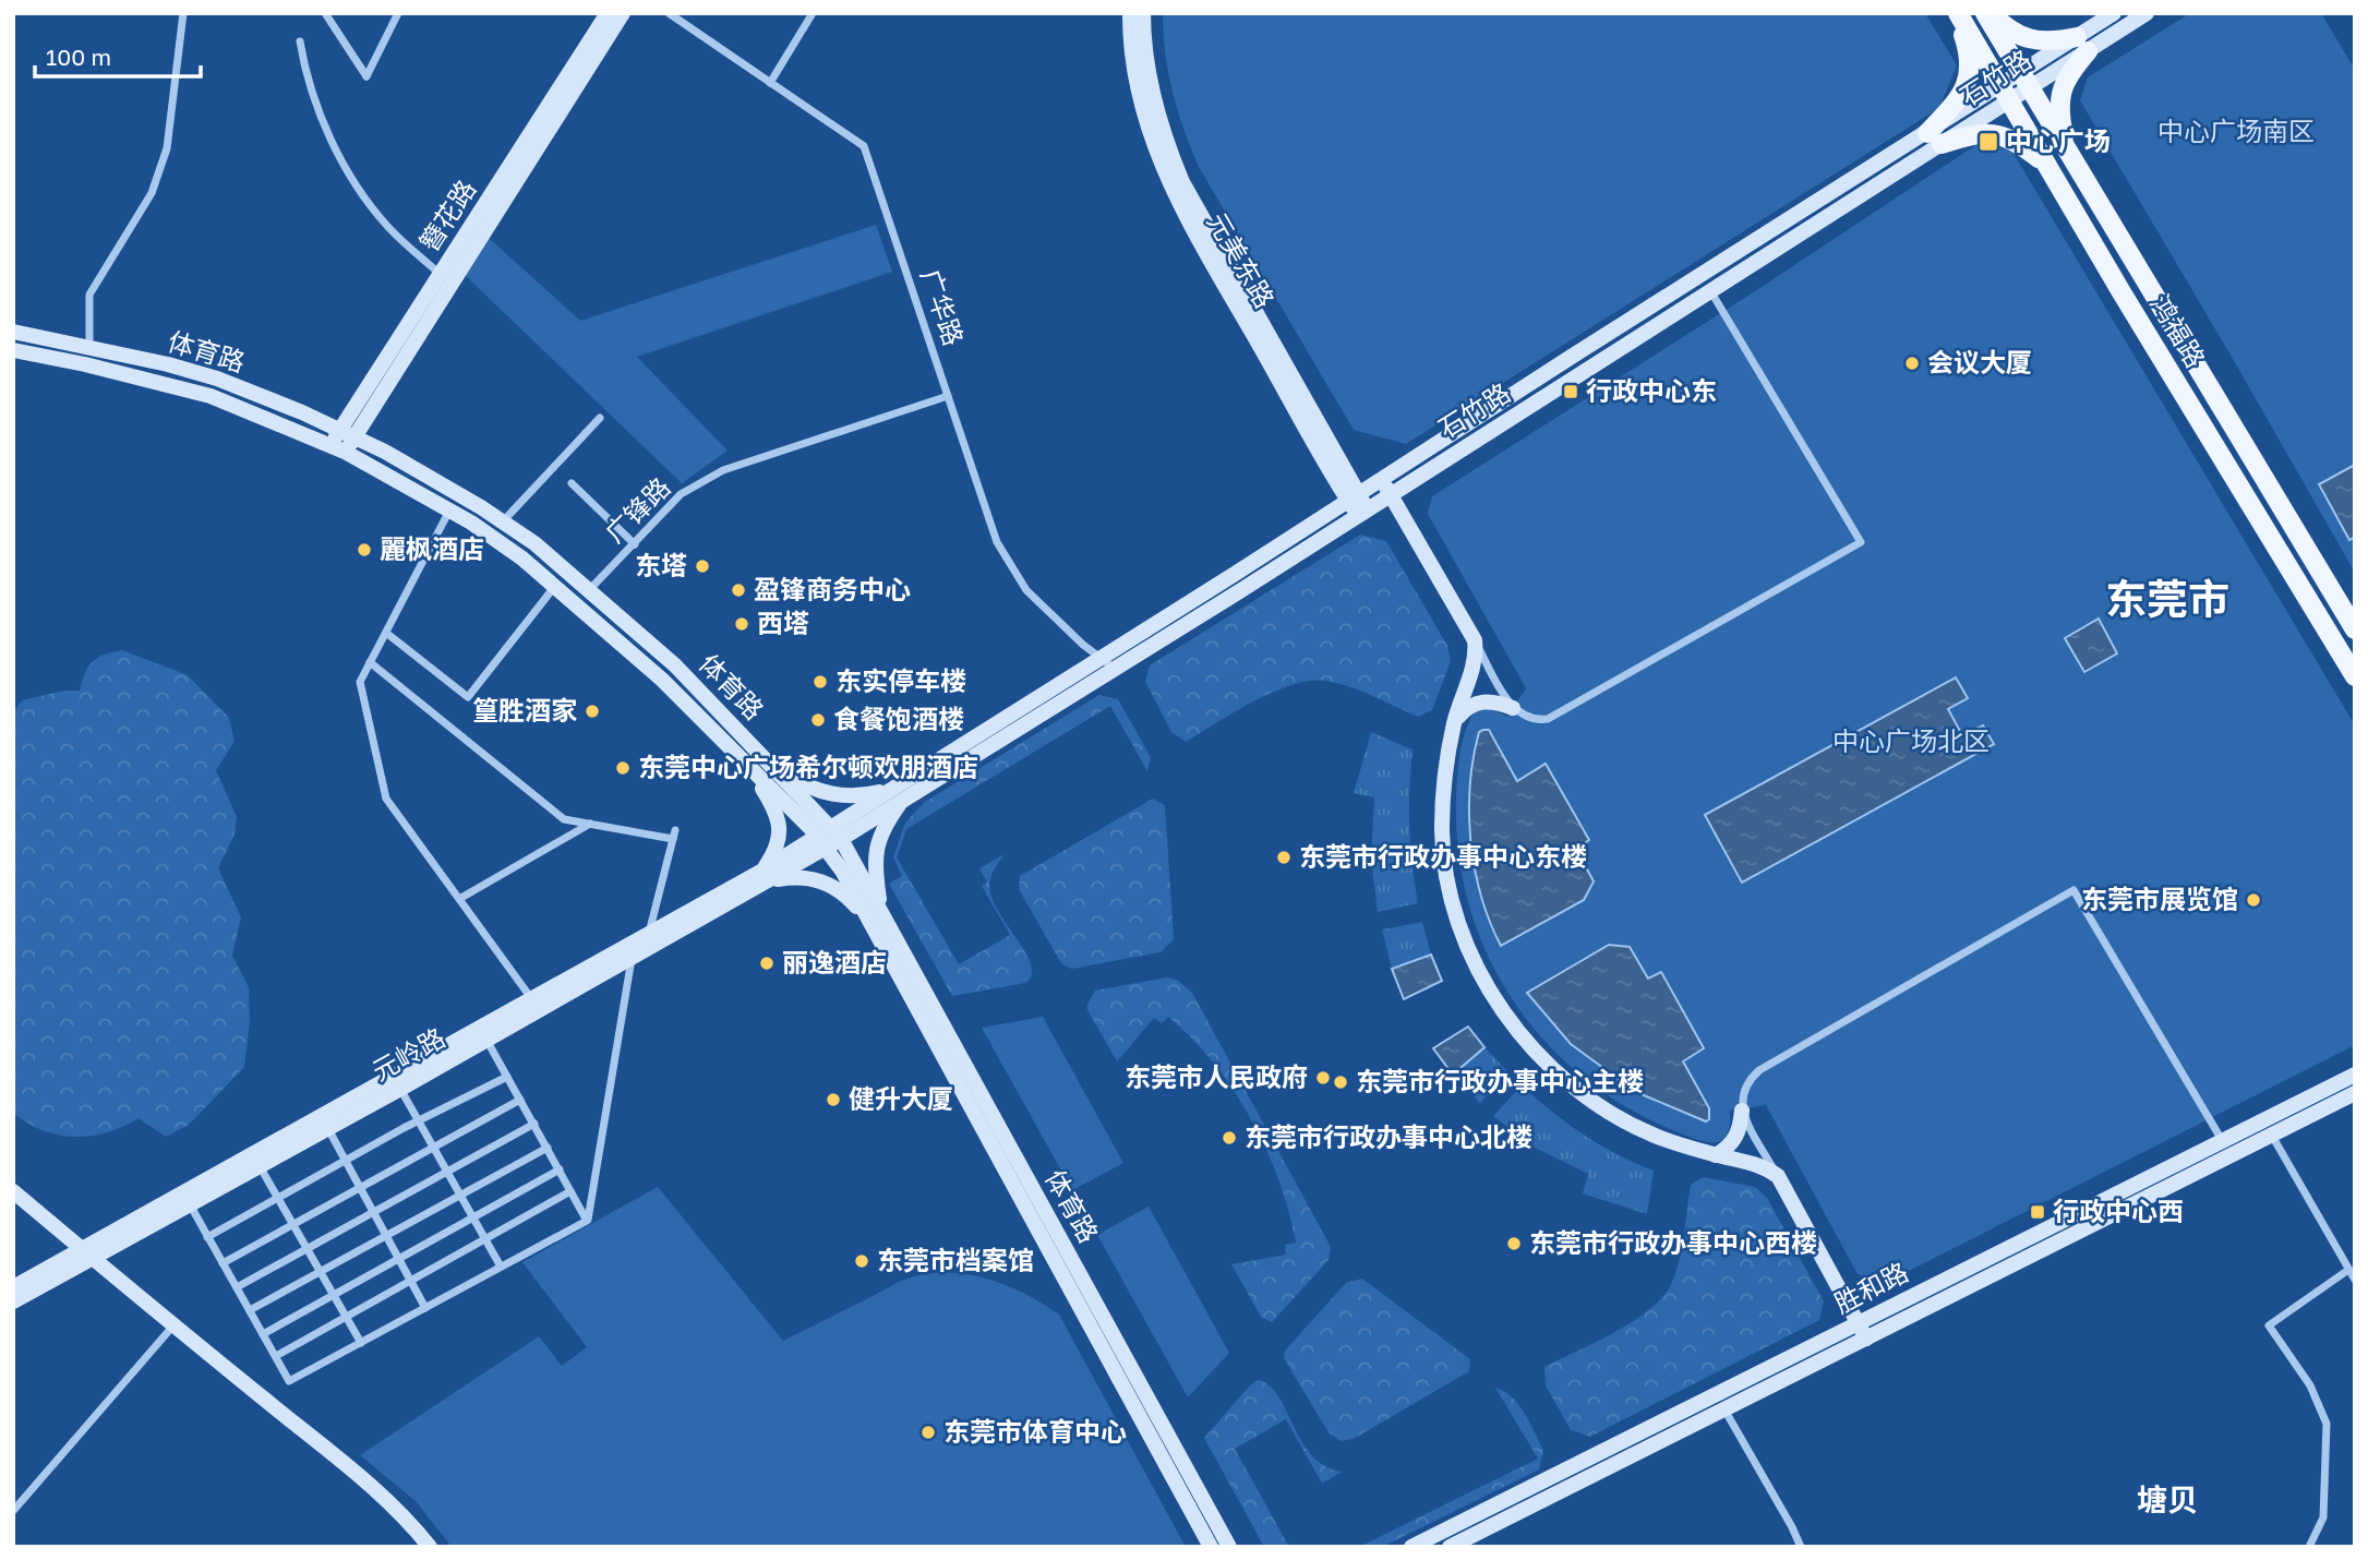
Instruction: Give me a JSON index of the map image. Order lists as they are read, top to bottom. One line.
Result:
{"streets":{"main road":["鸿福路"],"street":["石竹路","簪花路","元美东路","广华路","体育路","广锋路","元岭路","胜和路"]},"crossings":[["石竹路","元美东路"],["石竹路","广华路"],["石竹路","鸿福路"],["石竹路","体育路"],["石竹路","元岭路"],["簪花路","体育路"],["广华路","广锋路"],["体育路","广锋路"],["体育路","元岭路"]],"districts":["东莞市","塘贝"],"parks":["中心广场南区","中心广场北区"],"places":{"transit":["中心广场","行政中心东","行政中心西"],"other":["会议大厦","麗枫酒店","东塔","盈锋商务中心","西塔","东实停车楼","篁胜酒家","食餐饱酒楼","东莞中心广场希尔顿欢朋酒店","东莞市行政办事中心东楼","东莞市展览馆","丽逸酒店","东莞市人民政府","东莞市行政办事中心主楼","健升大厦","东莞市行政办事中心北楼","东莞市行政办事中心西楼","东莞市档案馆","东莞市体育中心"]},"scale_bar":"100 m"}
